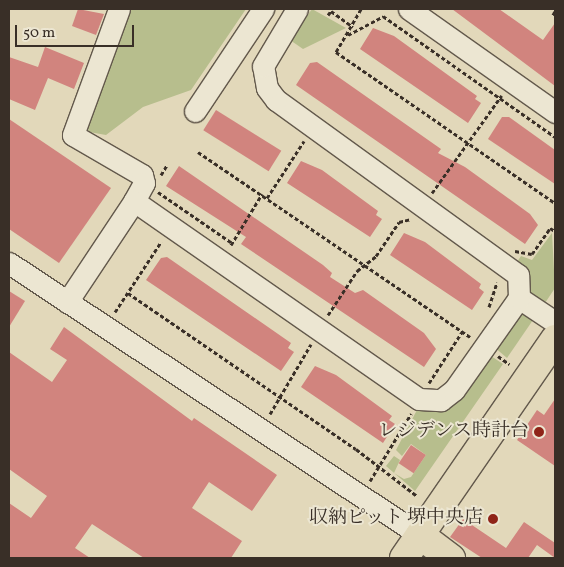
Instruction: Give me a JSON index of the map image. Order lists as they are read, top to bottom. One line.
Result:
{"places":["レジデンス時計台","収納ピット 堺中央店"],"scale_bar":"50 m"}
